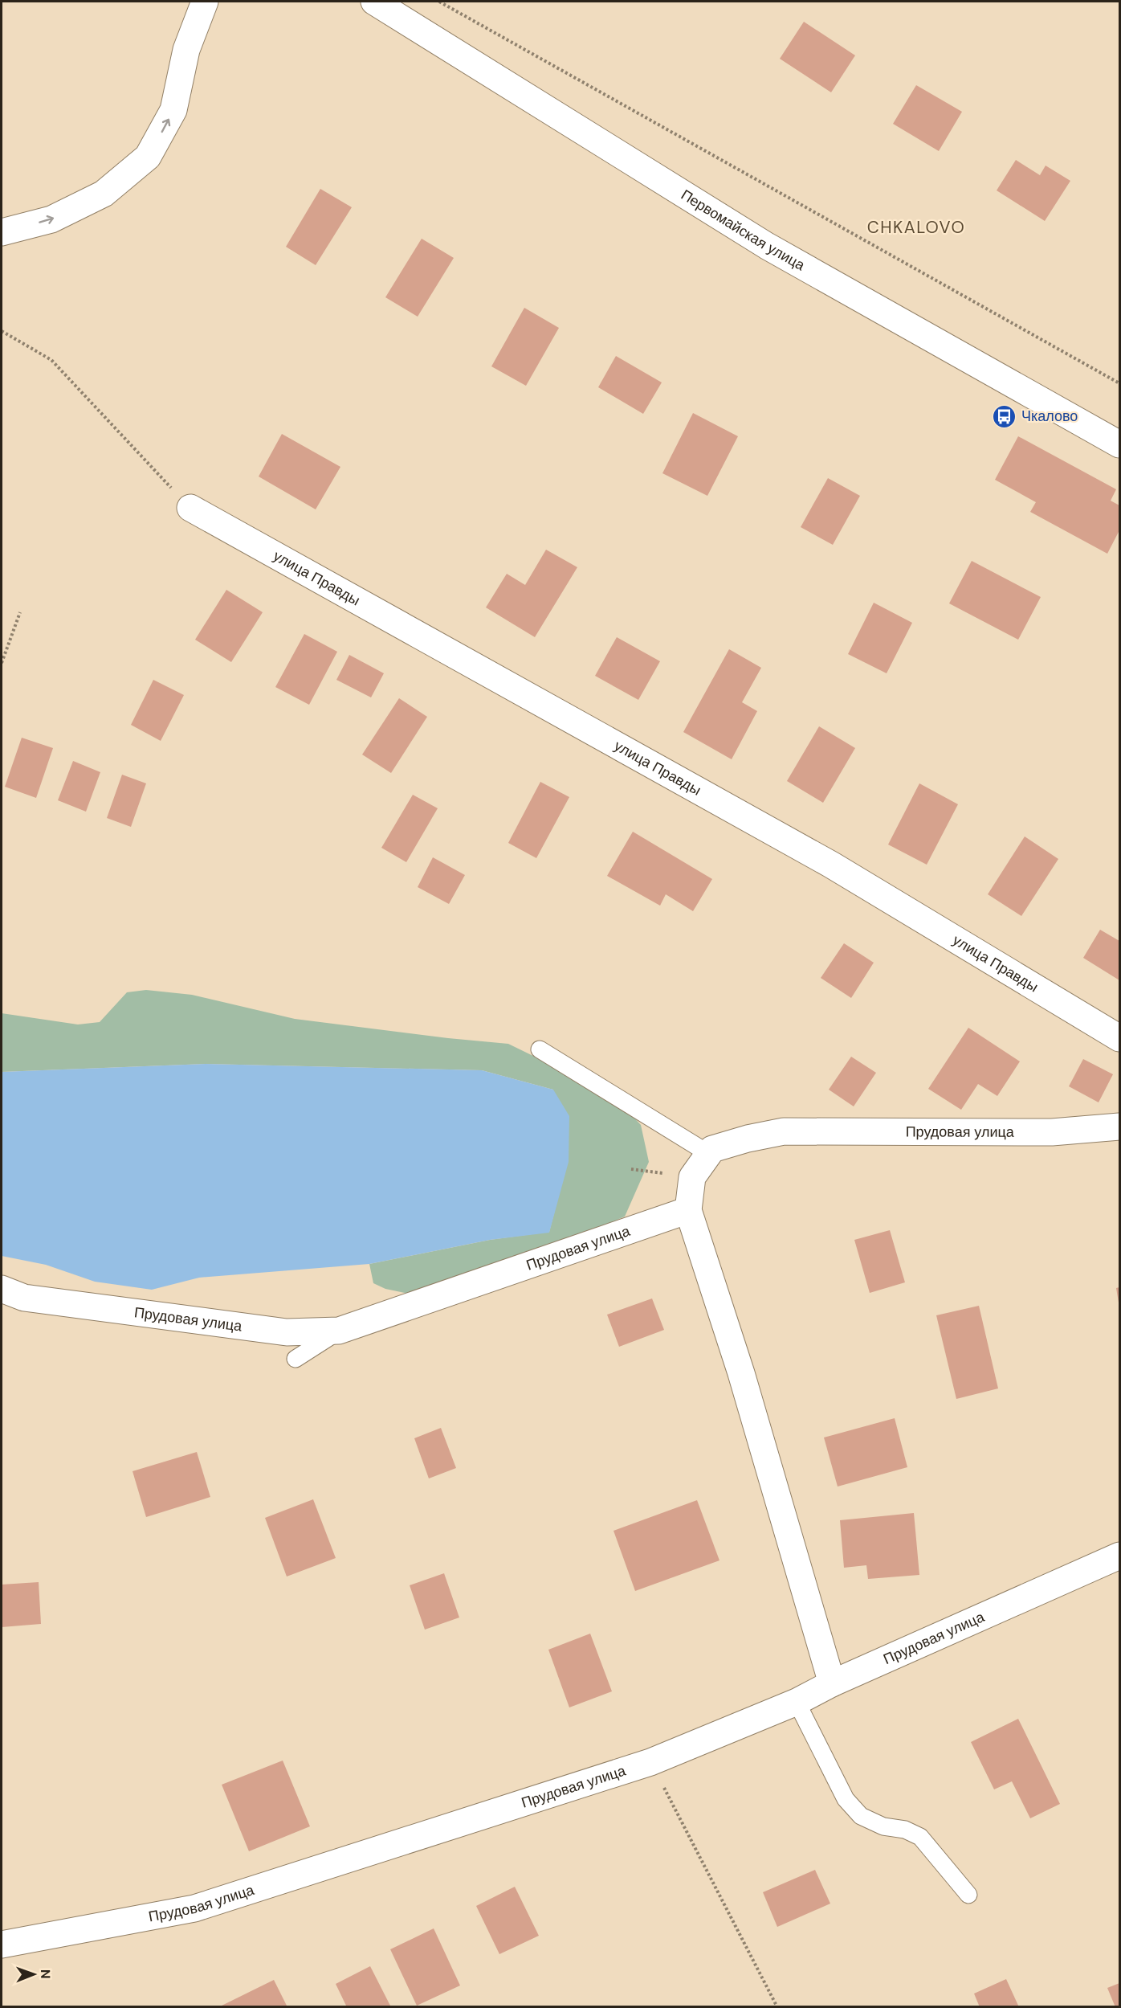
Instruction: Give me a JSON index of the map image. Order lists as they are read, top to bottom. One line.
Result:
{"streets":{"street":["Первомайская улица","улица Правды","Прудовая улица"]},"districts":["CHKALOVO"],"places":{"bus stop":["Чкалово"]},"north":"right"}
